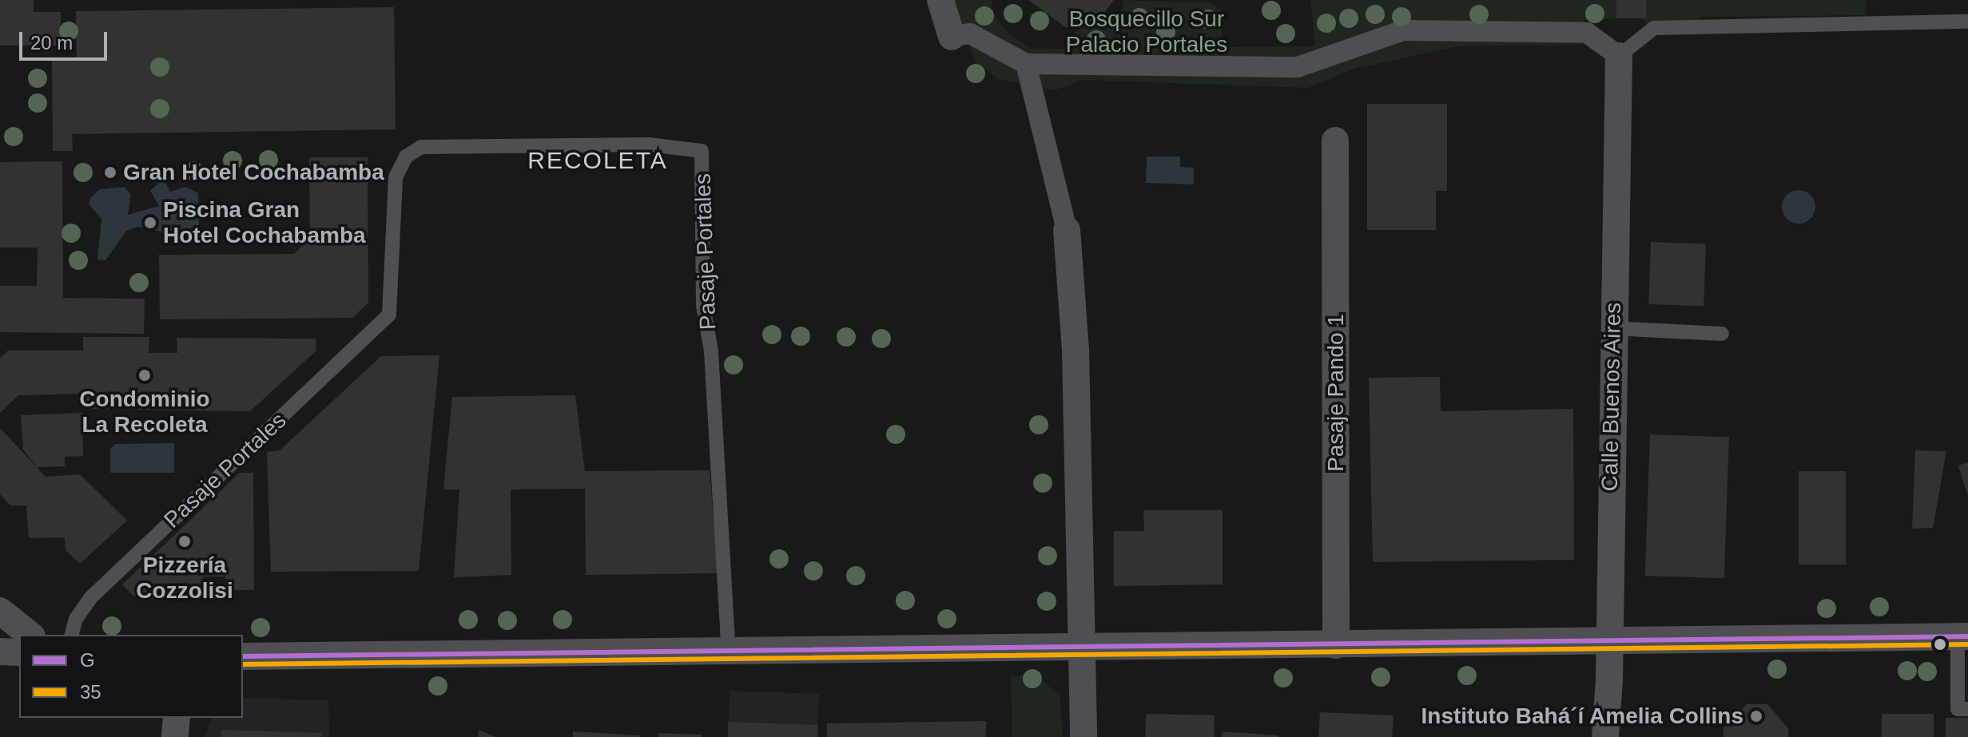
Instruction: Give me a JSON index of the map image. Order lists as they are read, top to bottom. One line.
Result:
{"streets":{"street":["Pasaje Pando 1","Calle Buenos Aires"],"lane":["Pasaje Portales"]},"districts":["RECOLETA"],"parks":["Bosquecillo Sur Palacio Portales"],"places":["Gran Hotel Cochabamba","Piscina Gran Hotel Cochabamba","Condominio La Recoleta","Pizzería Cozzolisi","Instituto Bahá´í Amelia Collins"],"lines":["transit line G","transit line 35"],"legend":["G","35"],"scale_bar":"20 m"}
